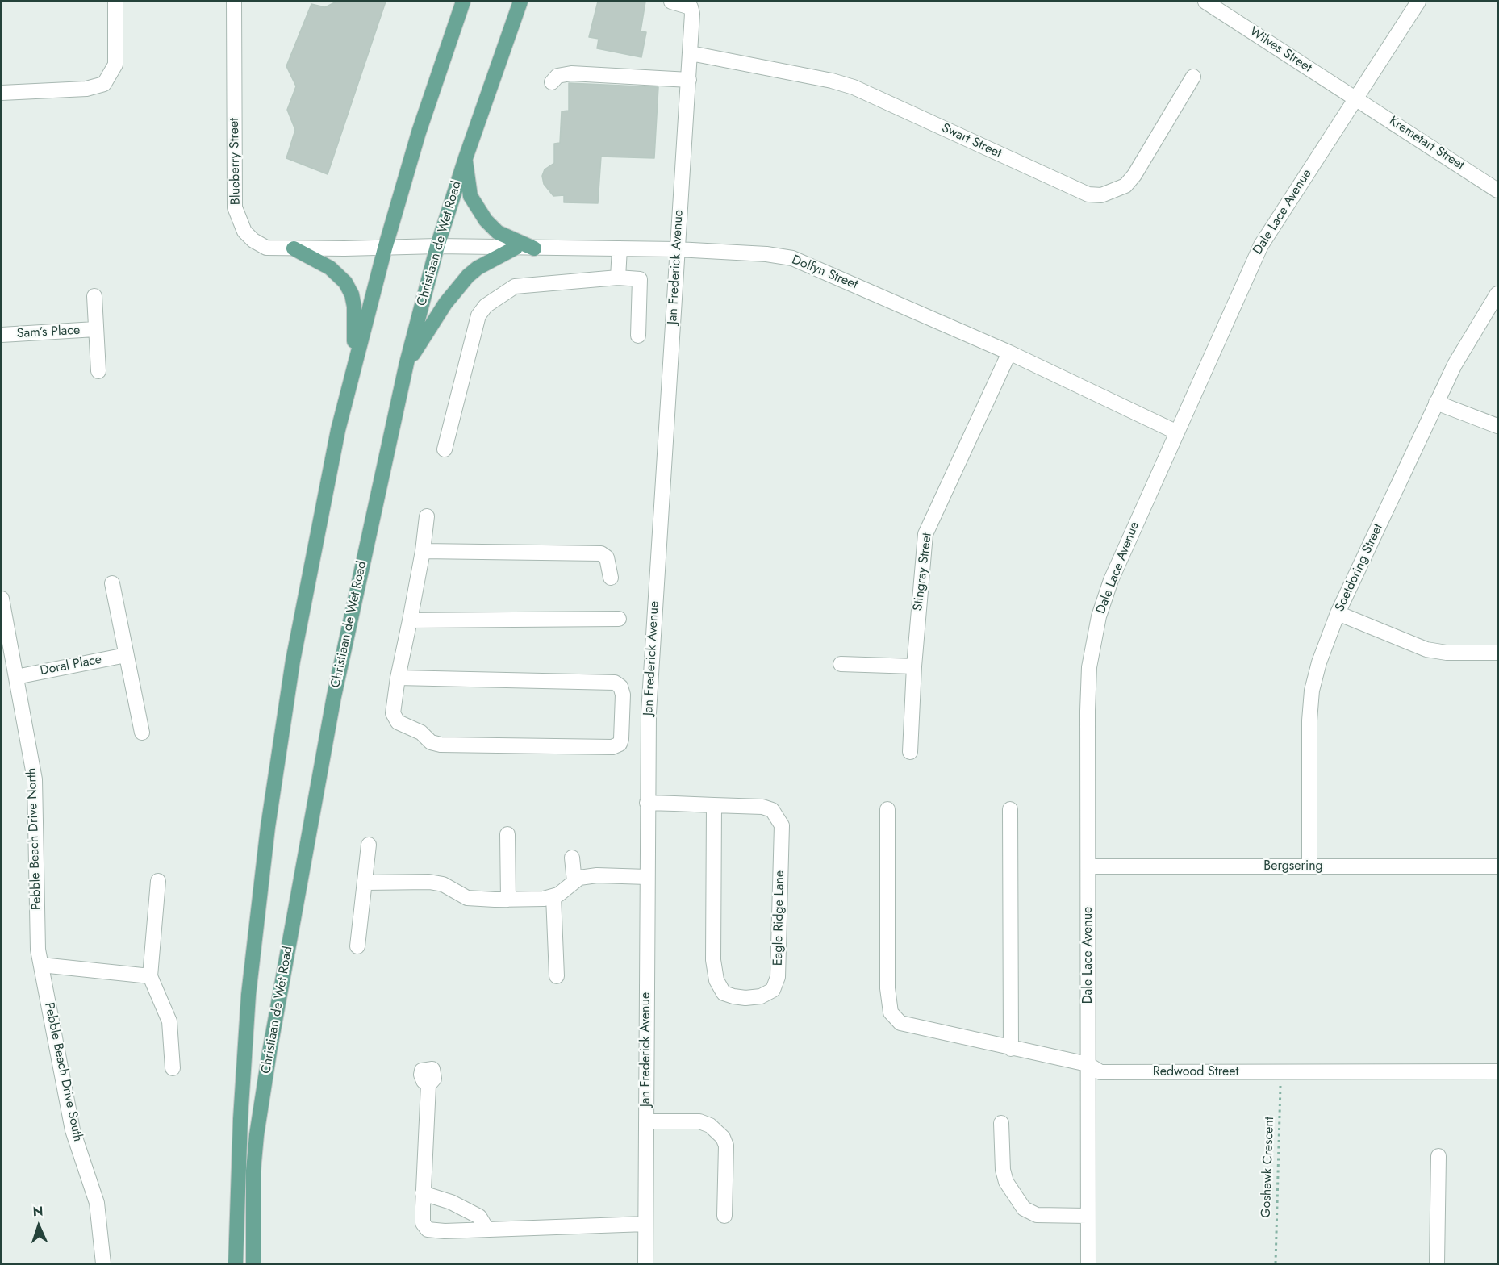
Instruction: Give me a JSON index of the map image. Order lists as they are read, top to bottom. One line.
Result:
{"streets":{"main road":["Christiaan de Wet Road"],"street":["Wilves Street","Swart Street","Kremetart Street","Blueberry Street","Dale Lace Avenue","Jan Frederick Avenue","Dolfyn Street","Sam’s Place","Soetdoring Street","Stingray Street","Doral Place","Pebble Beach Drive North","Bergsering","Eagle Ridge Lane","Pebble Beach Drive South","Redwood Street"],"path":["Goshawk Crescent"]},"crossings":[["Wilves Street","Kremetart Street"],["Wilves Street","Dale Lace Avenue"],["Swart Street","Jan Frederick Avenue"],["Kremetart Street","Dale Lace Avenue"],["Blueberry Street","Christiaan de Wet Road"],["Blueberry Street","Dolfyn Street"],["Dale Lace Avenue","Dolfyn Street"],["Dale Lace Avenue","Bergsering"],["Dale Lace Avenue","Redwood Street"],["Christiaan de Wet Road","Dolfyn Street"],["Jan Frederick Avenue","Dolfyn Street"],["Jan Frederick Avenue","Eagle Ridge Lane"],["Dolfyn Street","Stingray Street"],["Soetdoring Street","Bergsering"],["Doral Place","Pebble Beach Drive North"],["Pebble Beach Drive North","Pebble Beach Drive South"],["Redwood Street","Goshawk Crescent"]],"north":"top"}
